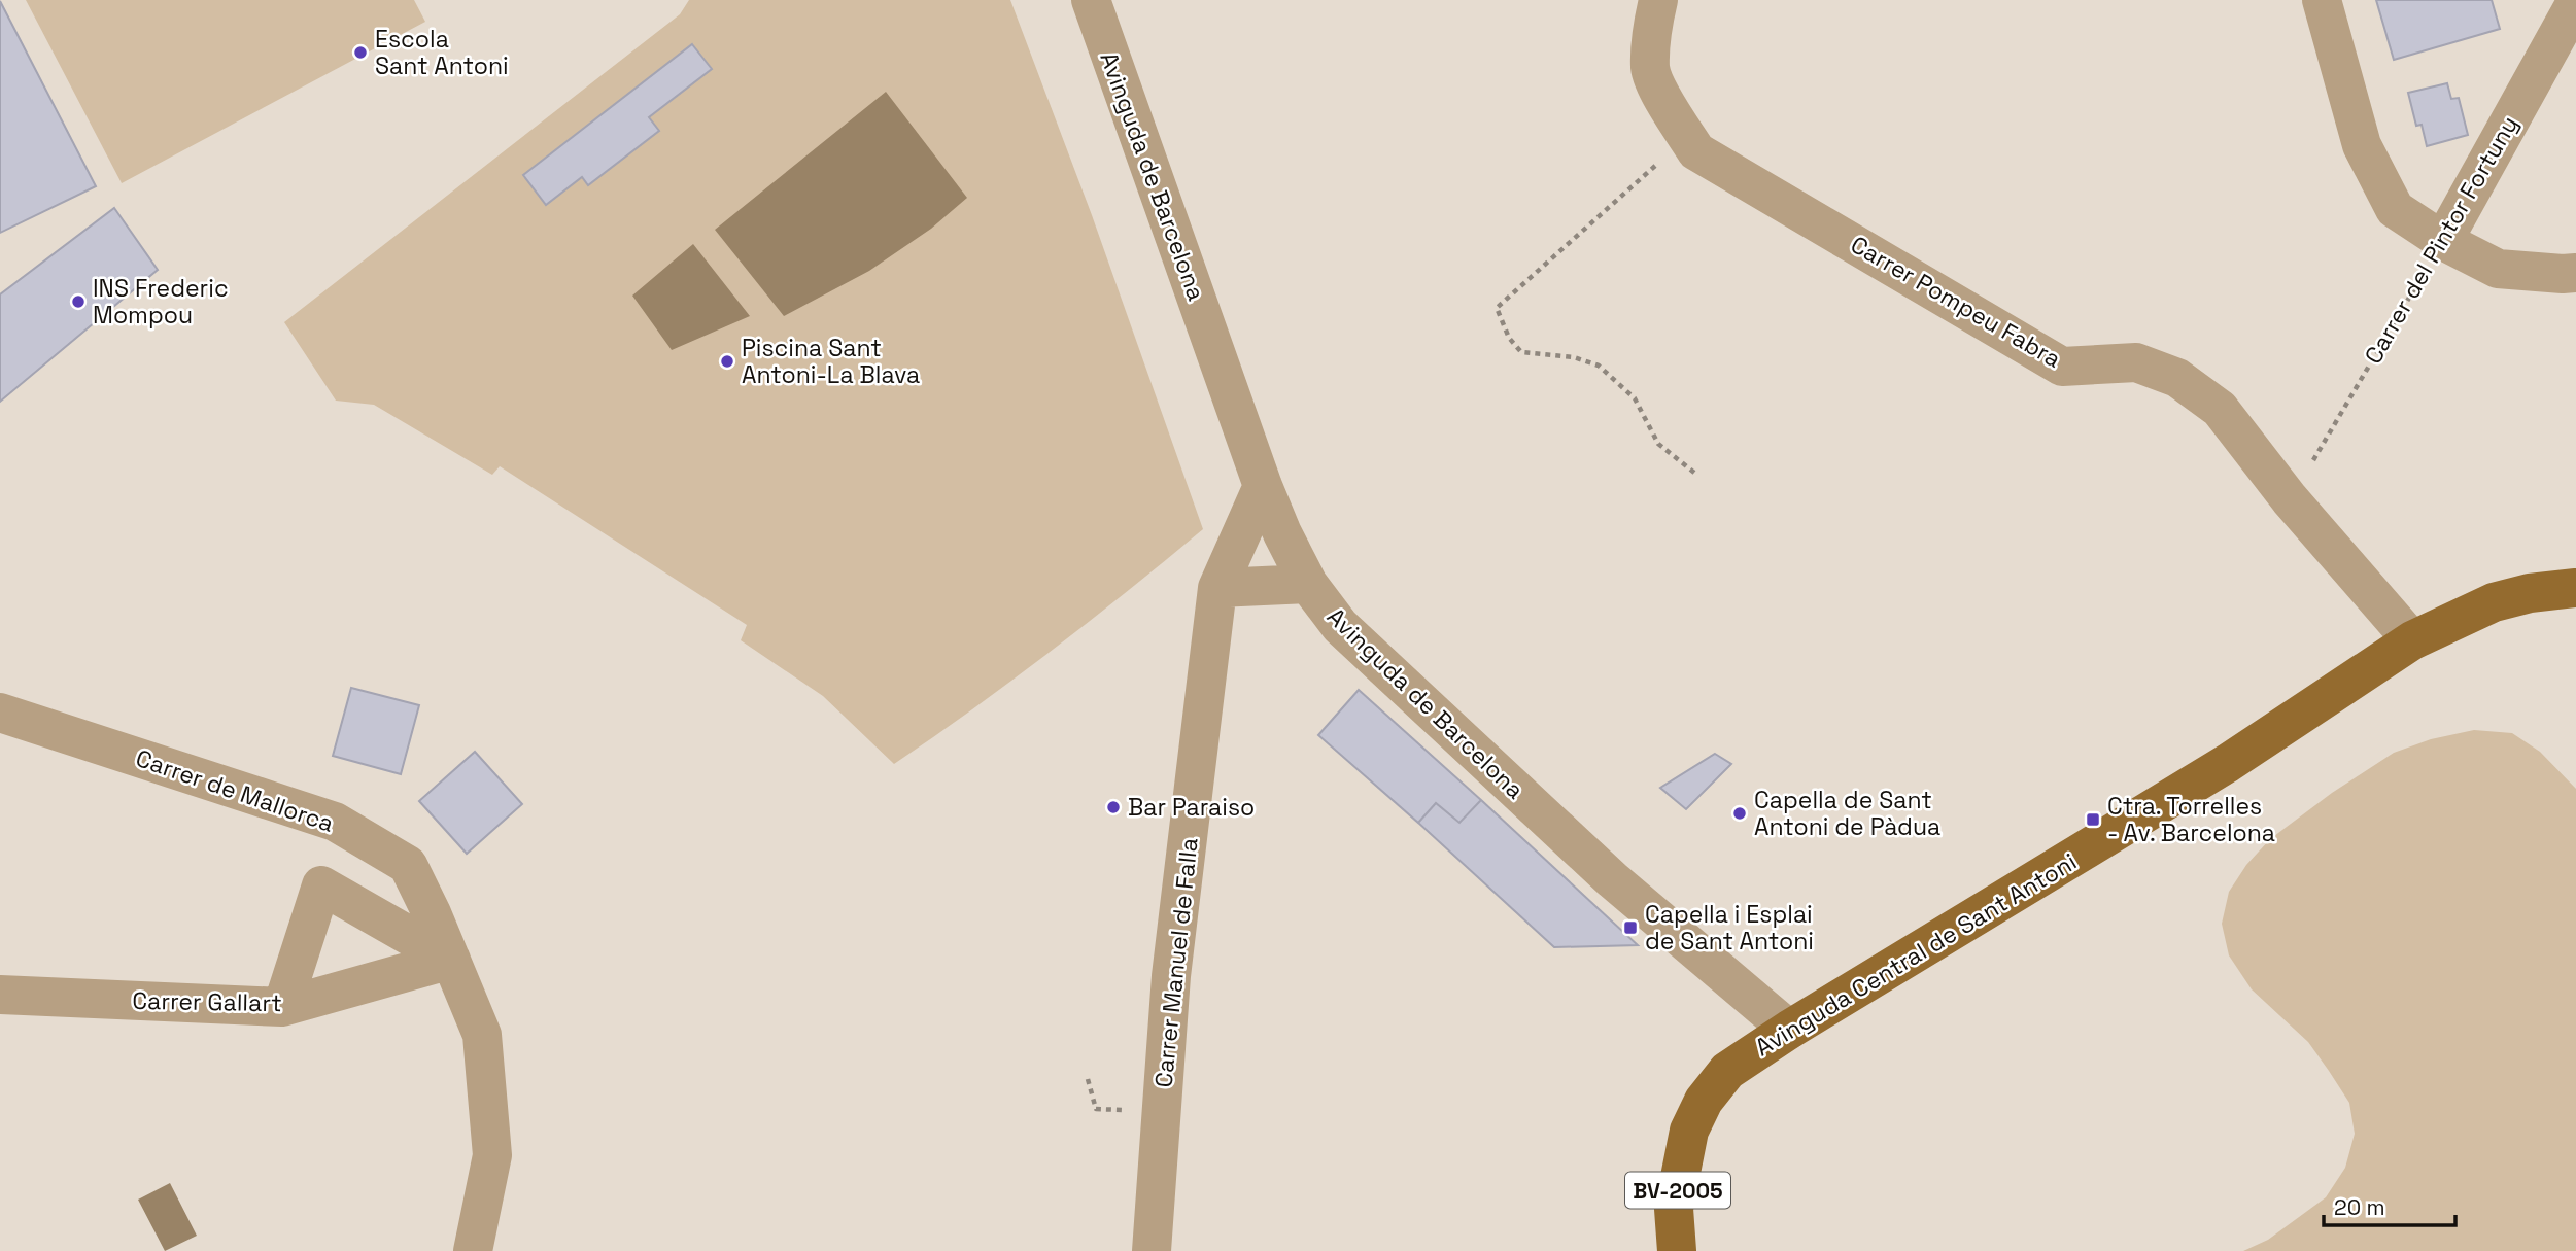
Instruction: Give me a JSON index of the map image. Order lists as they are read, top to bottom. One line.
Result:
{"streets":{"main road":["Avinguda Central de Sant Antoni","BV-2005"],"street":["Avinguda de Barcelona","Carrer del Pintor Fortuny","Carrer Pompeu Fabra","Carrer de Mallorca","Carrer Manuel de Falla","Carrer Gallart"]},"crossings":[["Avinguda de Barcelona","Avinguda Central de Sant Antoni"],["Avinguda de Barcelona","Carrer Manuel de Falla"],["Carrer Pompeu Fabra","Avinguda Central de Sant Antoni"],["Carrer de Mallorca","Carrer Gallart"]],"places":{"other":["Escola Sant Antoni","INS Frederic Mompou","Piscina Sant Antoni-La Blava","Bar Paraiso","Capella de Sant Antoni de Pàdua"],"transit":["Ctra. Torrelles - Av. Barcelona","Capella i Esplai de Sant Antoni"]},"scale_bar":"20 m"}
